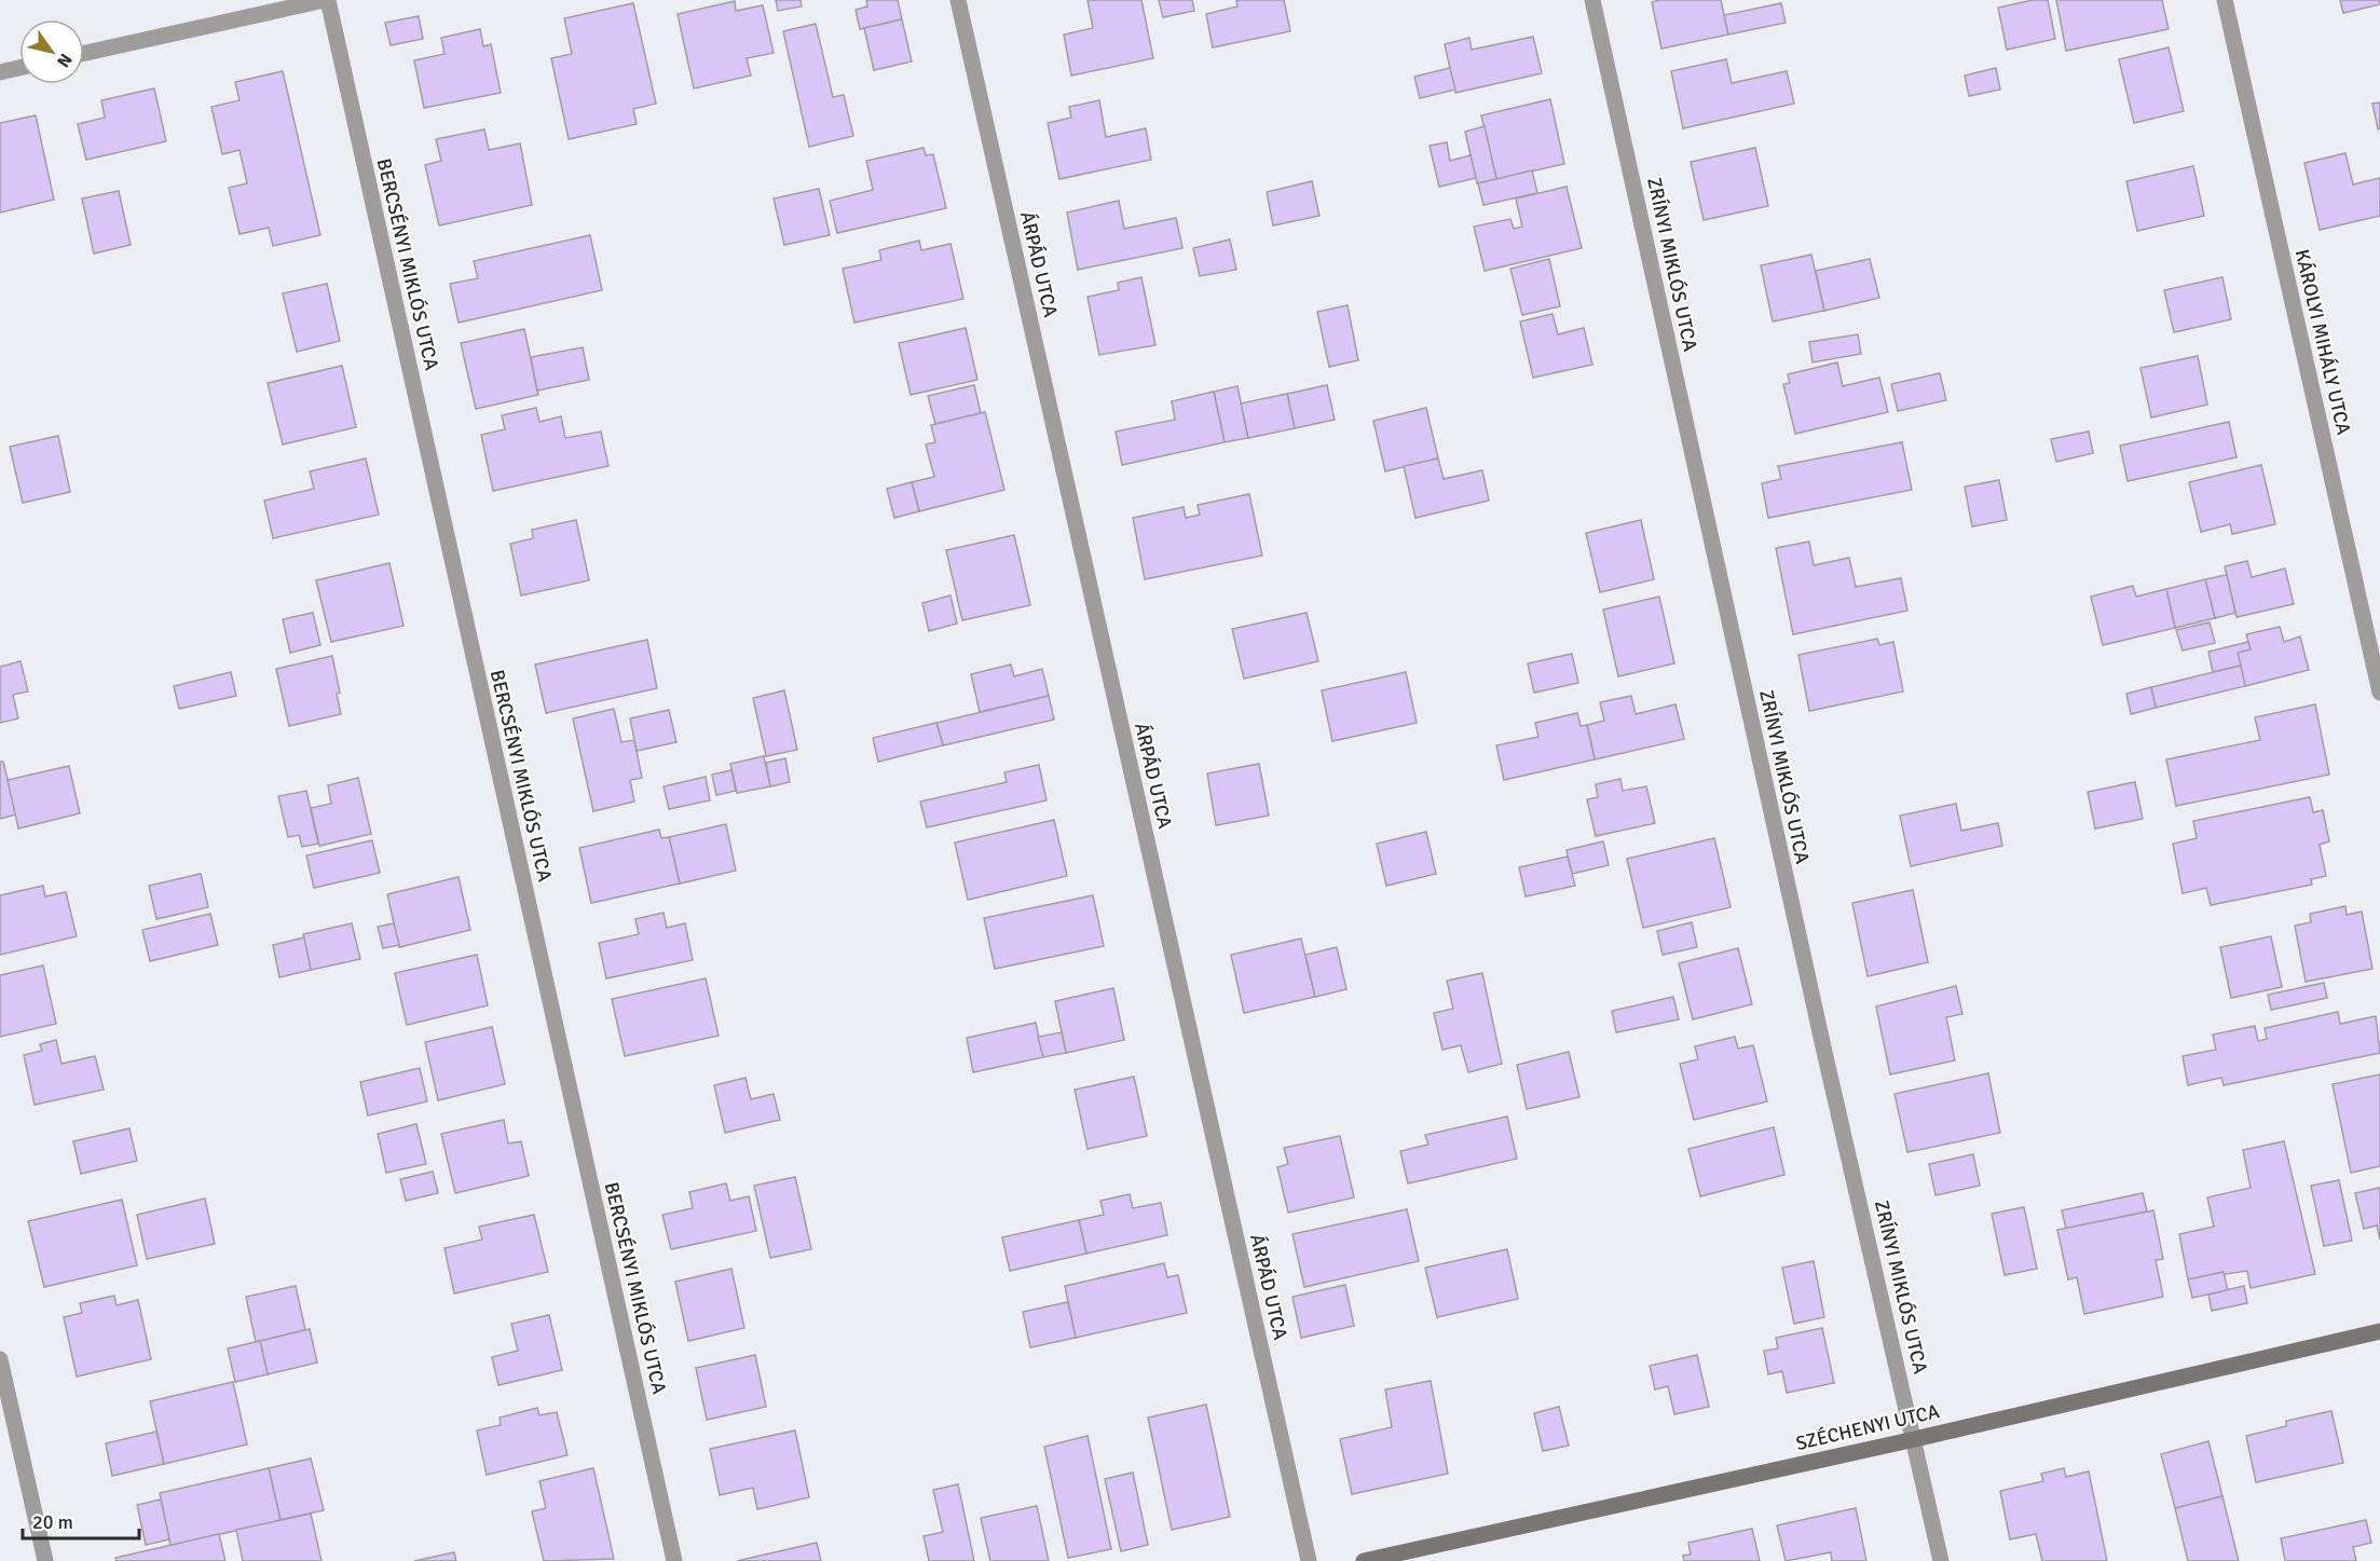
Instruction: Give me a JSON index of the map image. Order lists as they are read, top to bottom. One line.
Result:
{"streets":{"street":["BERCSÉNYI MIKLÓS UTCA","ÁRPÁD UTCA","ZRÍNYI MIKLÓS UTCA","KÁROLYI MIHÁLY UTCA","SZÉCHENYI UTCA"]},"crossings":[["ZRÍNYI MIKLÓS UTCA","SZÉCHENYI UTCA"]],"scale_bar":"20 m","north":"bottom right"}
